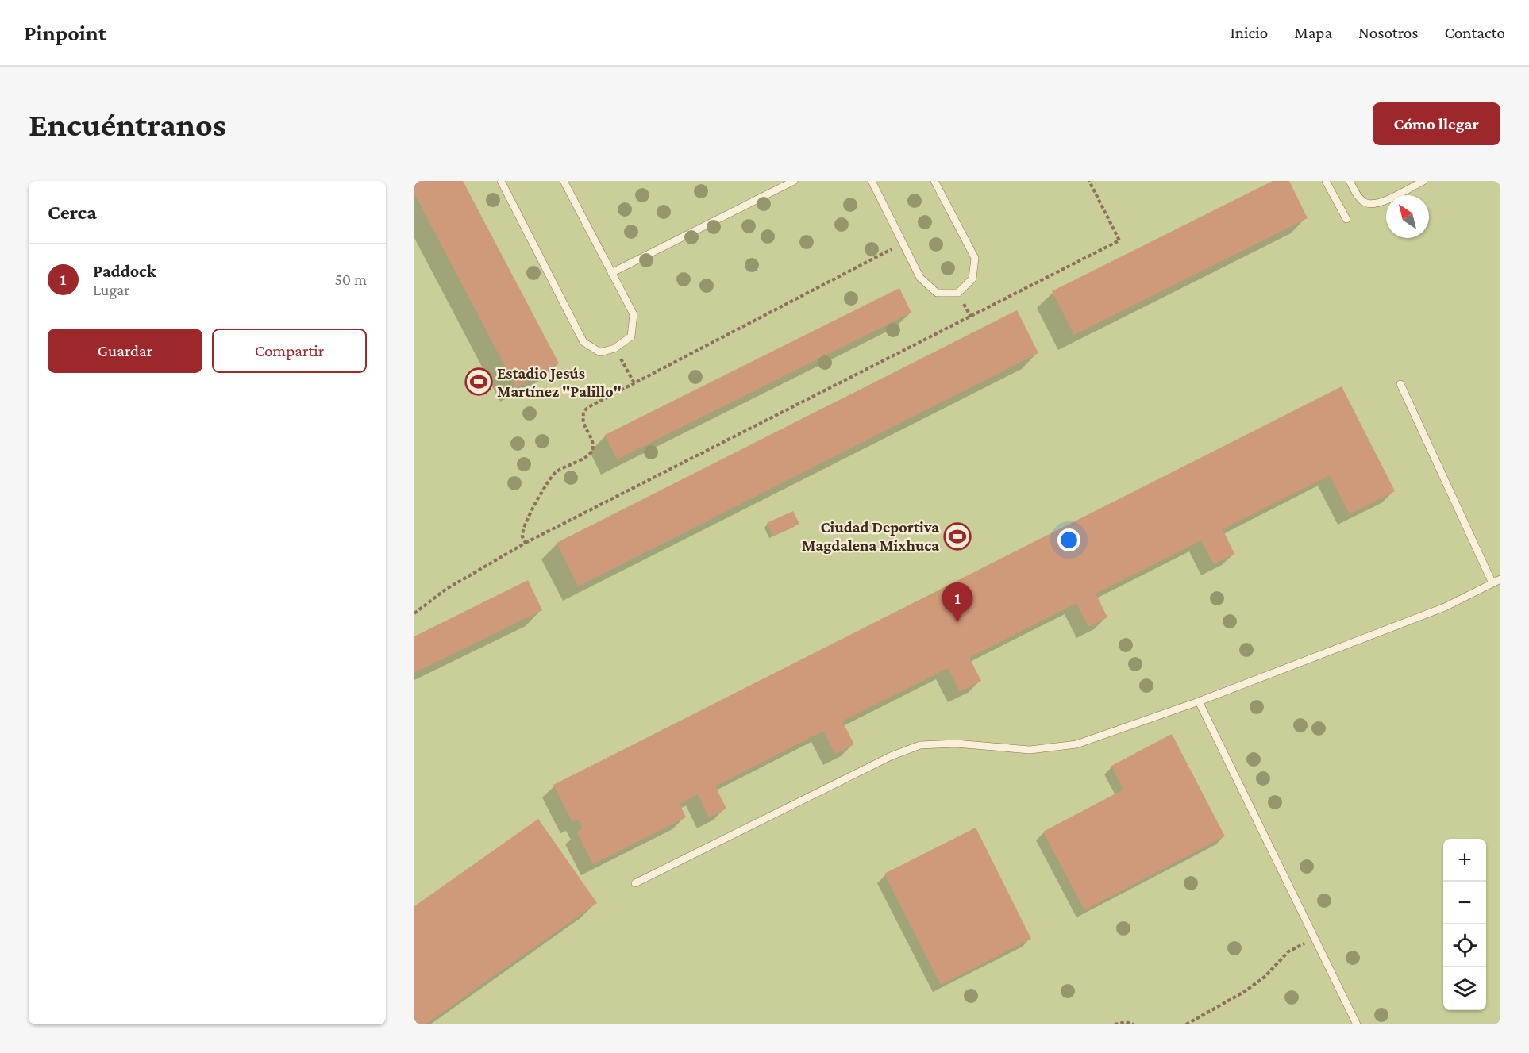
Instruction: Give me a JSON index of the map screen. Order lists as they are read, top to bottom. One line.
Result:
{"places":{"sports":["Estadio Jesús Martínez \"Palillo\"","Ciudad Deportiva Magdalena Mixhuca"]},"north":"top left","page":{"header":"Pinpoint","nav":["Inicio","Mapa","Nosotros","Contacto"],"buttons":["Cómo llegar",["Guardar","Compartir"]],"title":"Encuéntranos","heading":"Cerca","list":[{"mark":"1","name":"Paddock","note":"Lugar","value":"50 m"}],"pins":"1","map_buttons":["+","−"]}}
